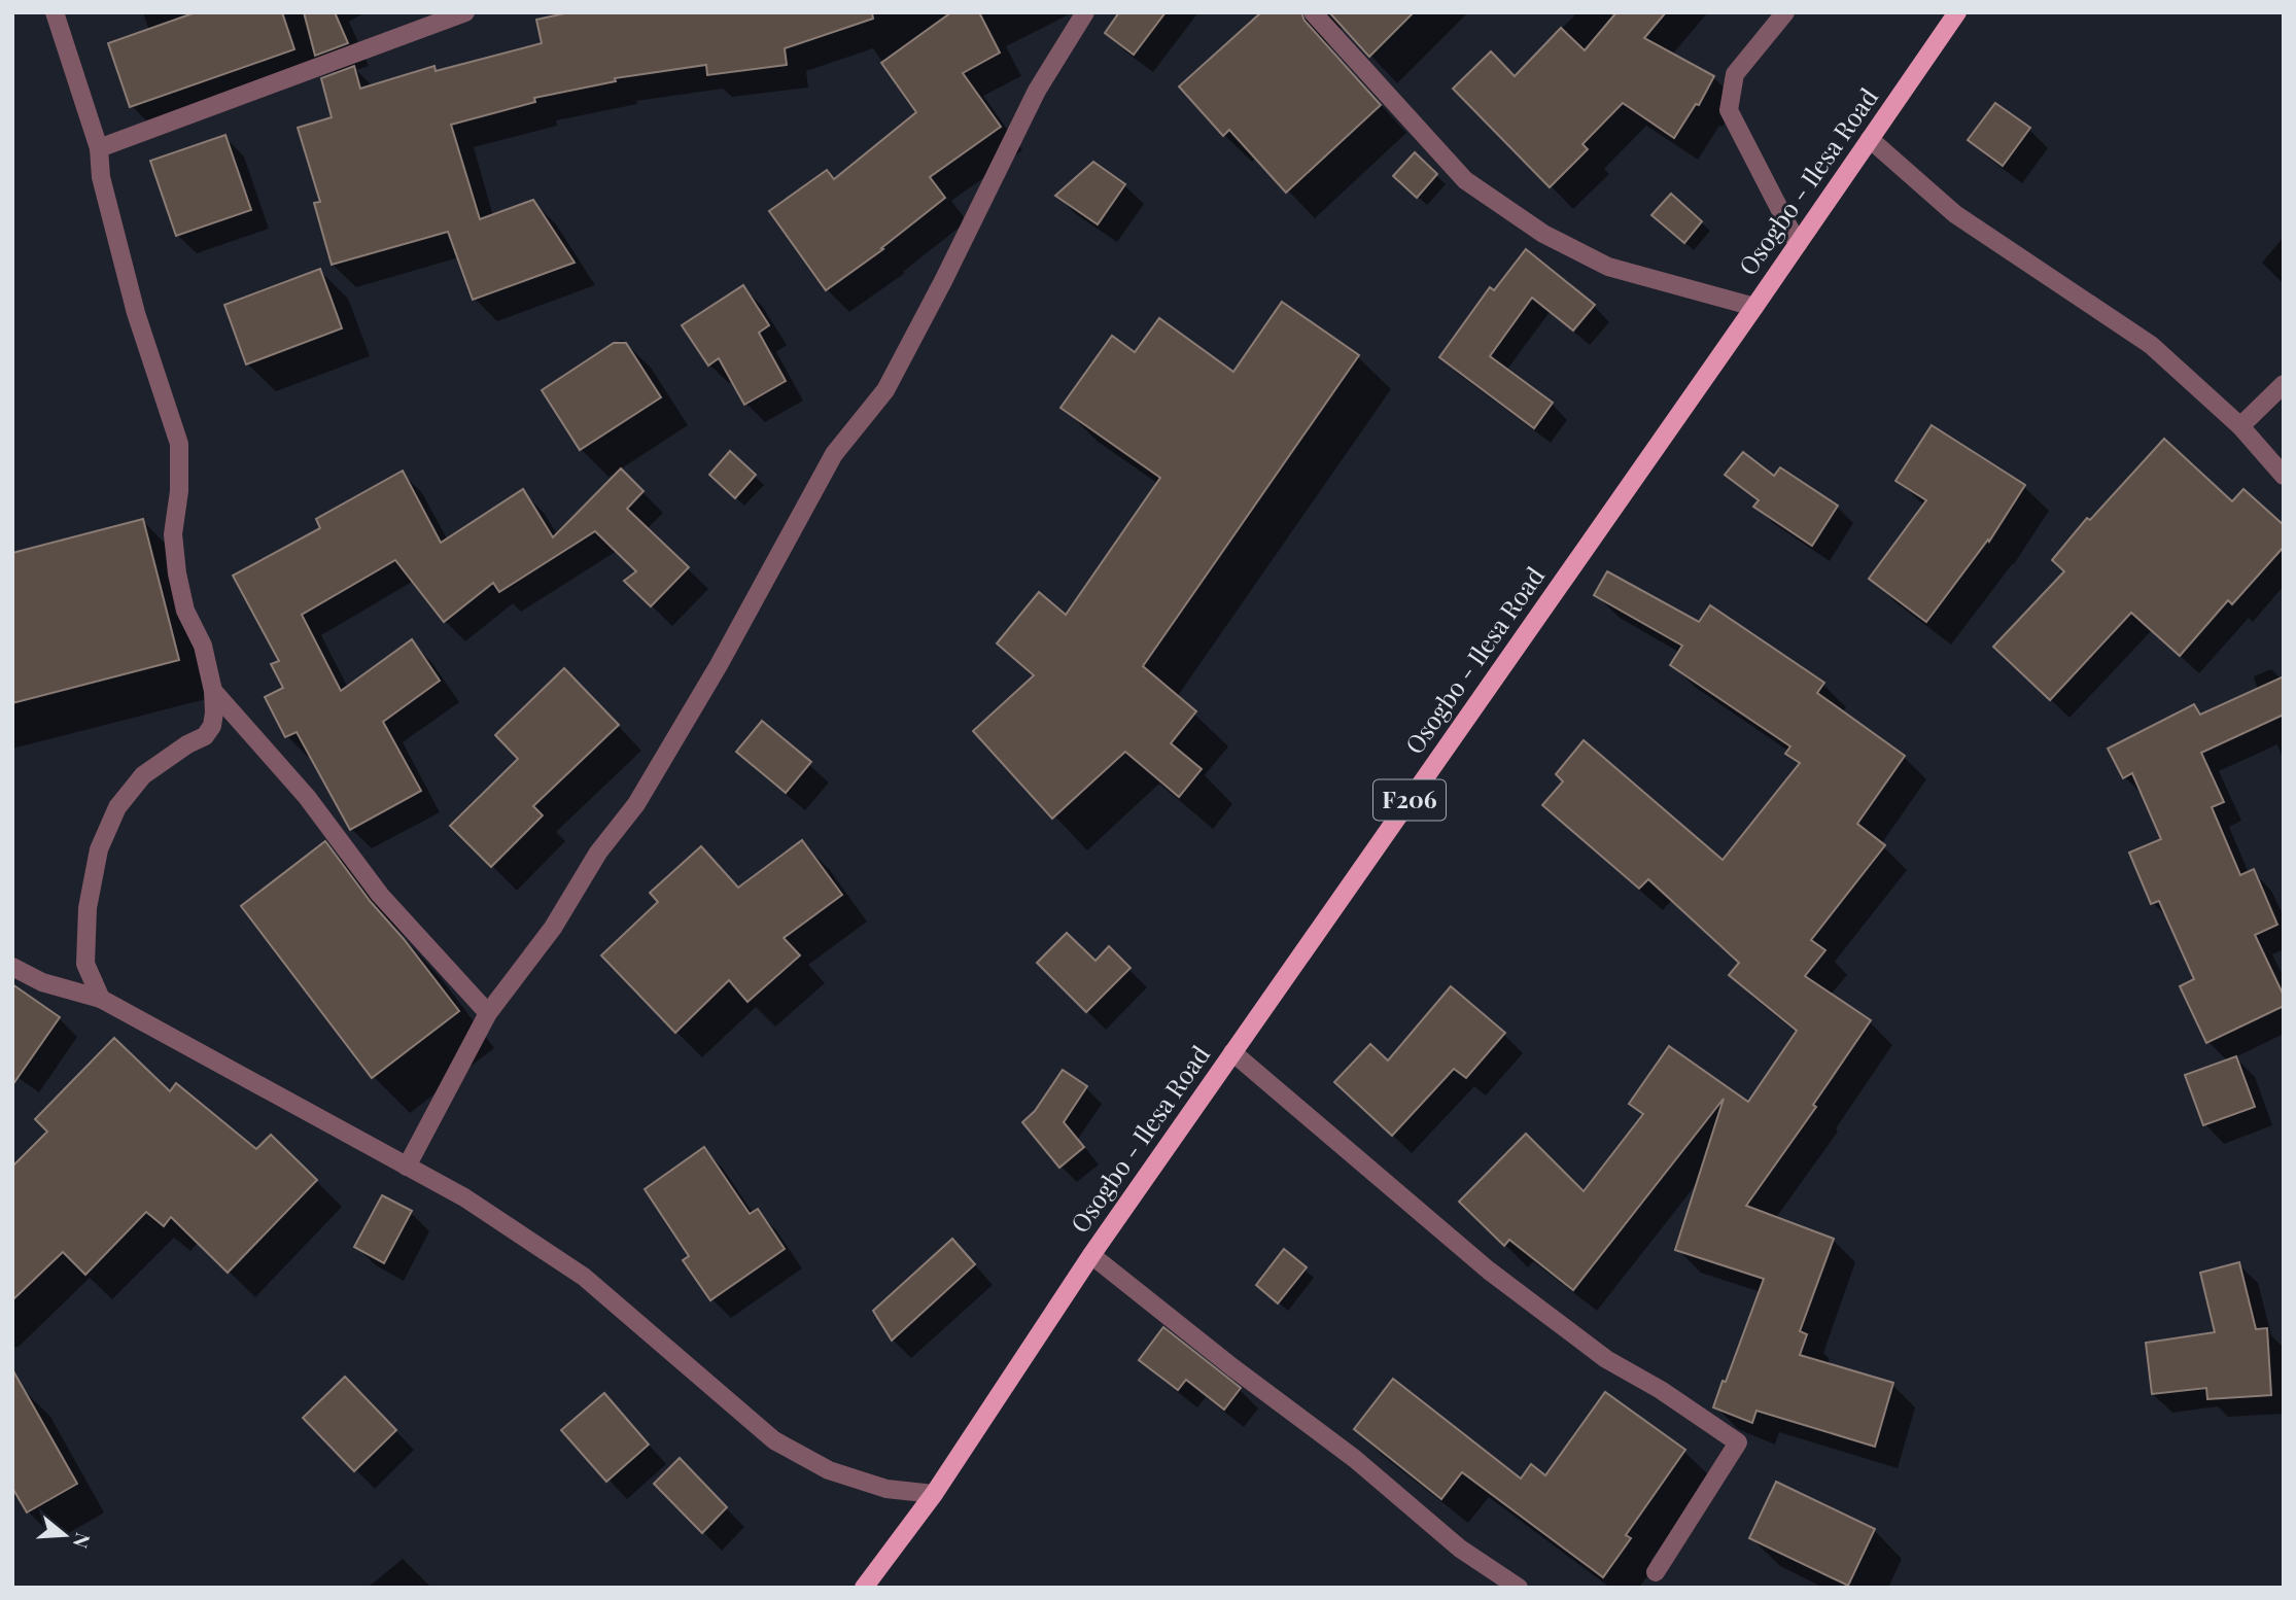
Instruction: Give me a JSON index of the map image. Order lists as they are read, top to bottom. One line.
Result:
{"streets":{"main road":["Osogbo - Ilesa Road","F206"]},"north":"right"}
